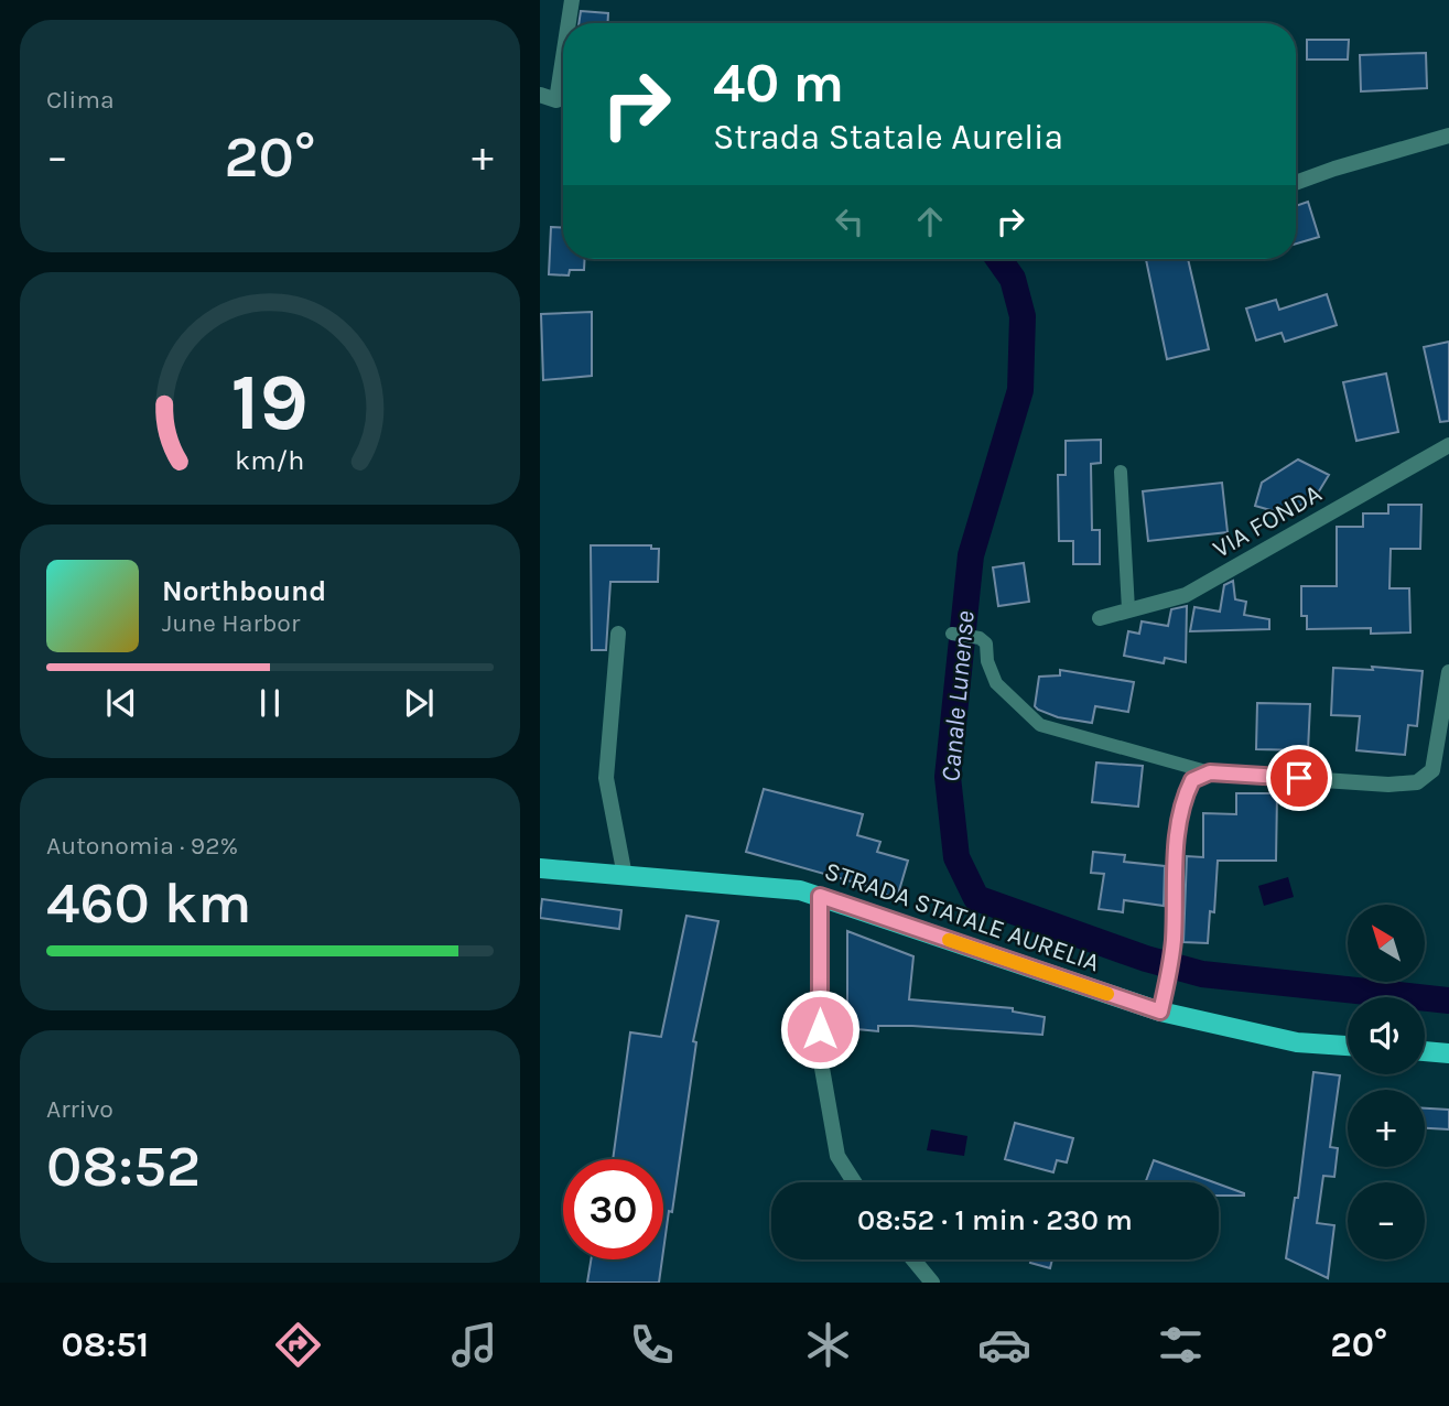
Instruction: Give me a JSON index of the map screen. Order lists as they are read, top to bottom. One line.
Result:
{"streets":{"main road":["STRADA STATALE AURELIA"],"street":["VIA FONDA"]},"water":["Canale Lunense"],"north":"top left","page":{"tile":["Clima",["Autonomia · 92%","460 km"],["Arrivo","08:52"]],"turn":["40 m","Strada Statale Aurelia"],"heat":["−","20°","+"],"song":["Northbound","June Harbor"],"map_buttons":["+","−"],"limit":"30","trip":"08:52 · 1 min · 230 m","tabs":["08:51","20°"],"gauge":["19","km/h"]}}
